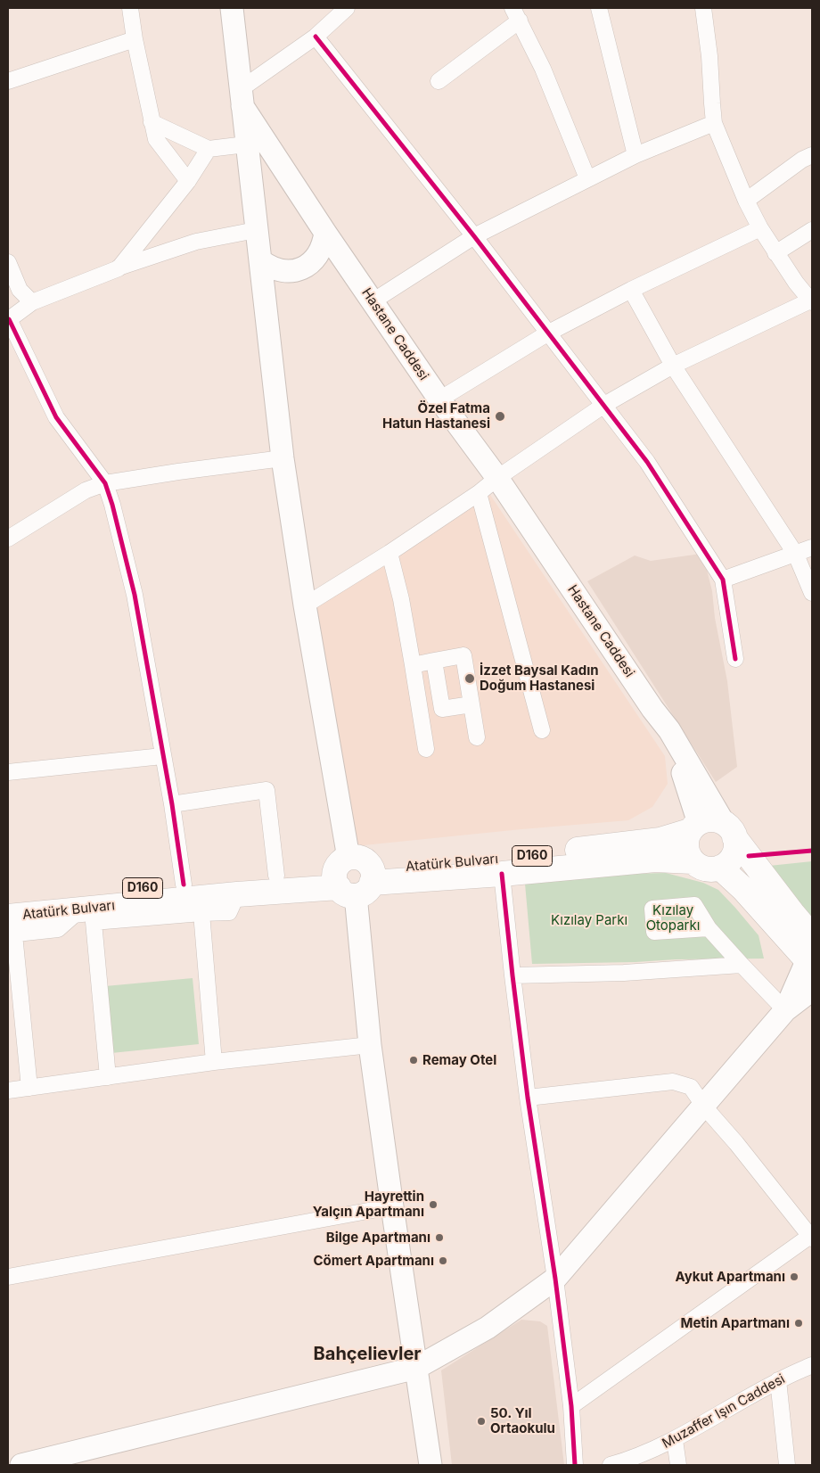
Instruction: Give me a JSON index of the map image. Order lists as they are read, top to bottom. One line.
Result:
{"streets":{"main road":["Hastane Caddesi","D160","Atatürk Bulvarı"],"street":["Muzaffer Işın Caddesi"]},"crossings":[["Hastane Caddesi","D160"],["Hastane Caddesi","Atatürk Bulvarı"],["D160","Atatürk Bulvarı"]],"districts":["Bahçelievler"],"parks":["Kızılay Otoparkı","Kızılay Parkı"],"places":["Özel Fatma Hatun Hastanesi","İzzet Baysal Kadın Doğum Hastanesi","Remay Otel","Hayrettin Yalçın Apartmanı","Bilge Apartmanı","Cömert Apartmanı","Aykut Apartmanı","Metin Apartmanı","50. Yıl Ortaokulu"]}
